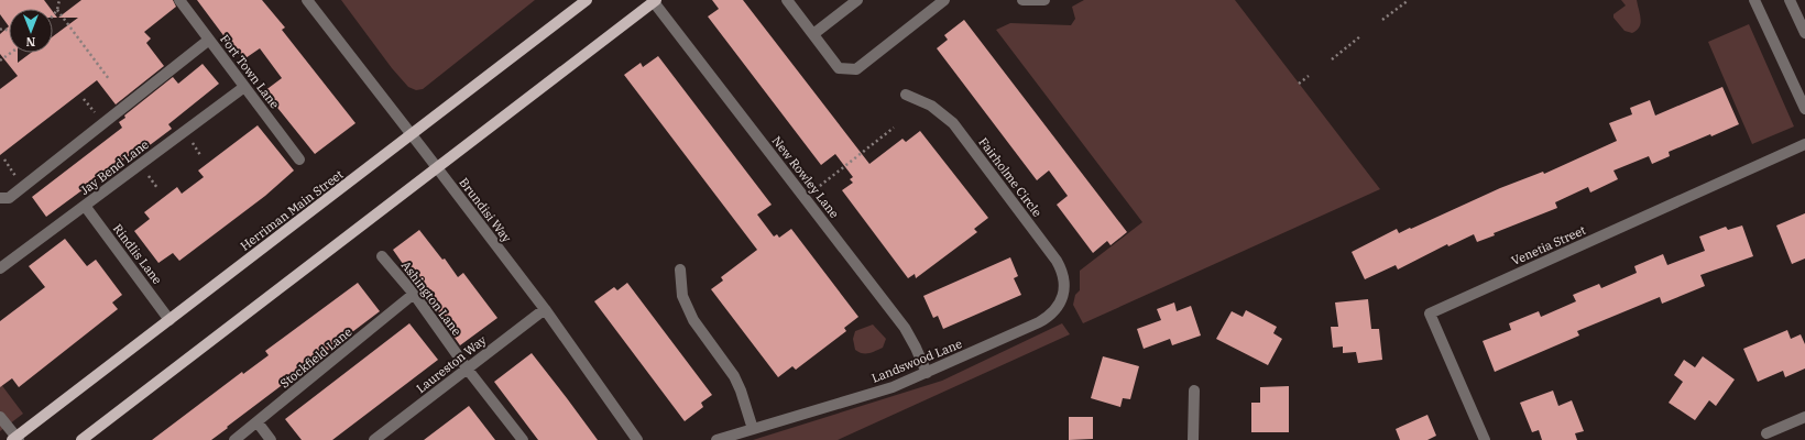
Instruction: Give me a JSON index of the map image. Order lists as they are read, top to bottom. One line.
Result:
{"streets":{"main road":["Herriman Main Street"],"street":["Fort Town Lane","Jay Bend Lane","New Rowley Lane","Fairholme Circle","Brundisi Way","Venetia Street","Rindlis Lane","Ashington Lane","Stockfield Lane","Landswood Lane","Laureston Way"]},"crossings":[["Fort Town Lane","Jay Bend Lane"],["Jay Bend Lane","Rindlis Lane"],["New Rowley Lane","Landswood Lane"],["Fairholme Circle","Landswood Lane"],["Herriman Main Street","Brundisi Way"],["Herriman Main Street","Rindlis Lane"],["Brundisi Way","Laureston Way"],["Ashington Lane","Stockfield Lane"],["Ashington Lane","Laureston Way"]],"north":"bottom"}
